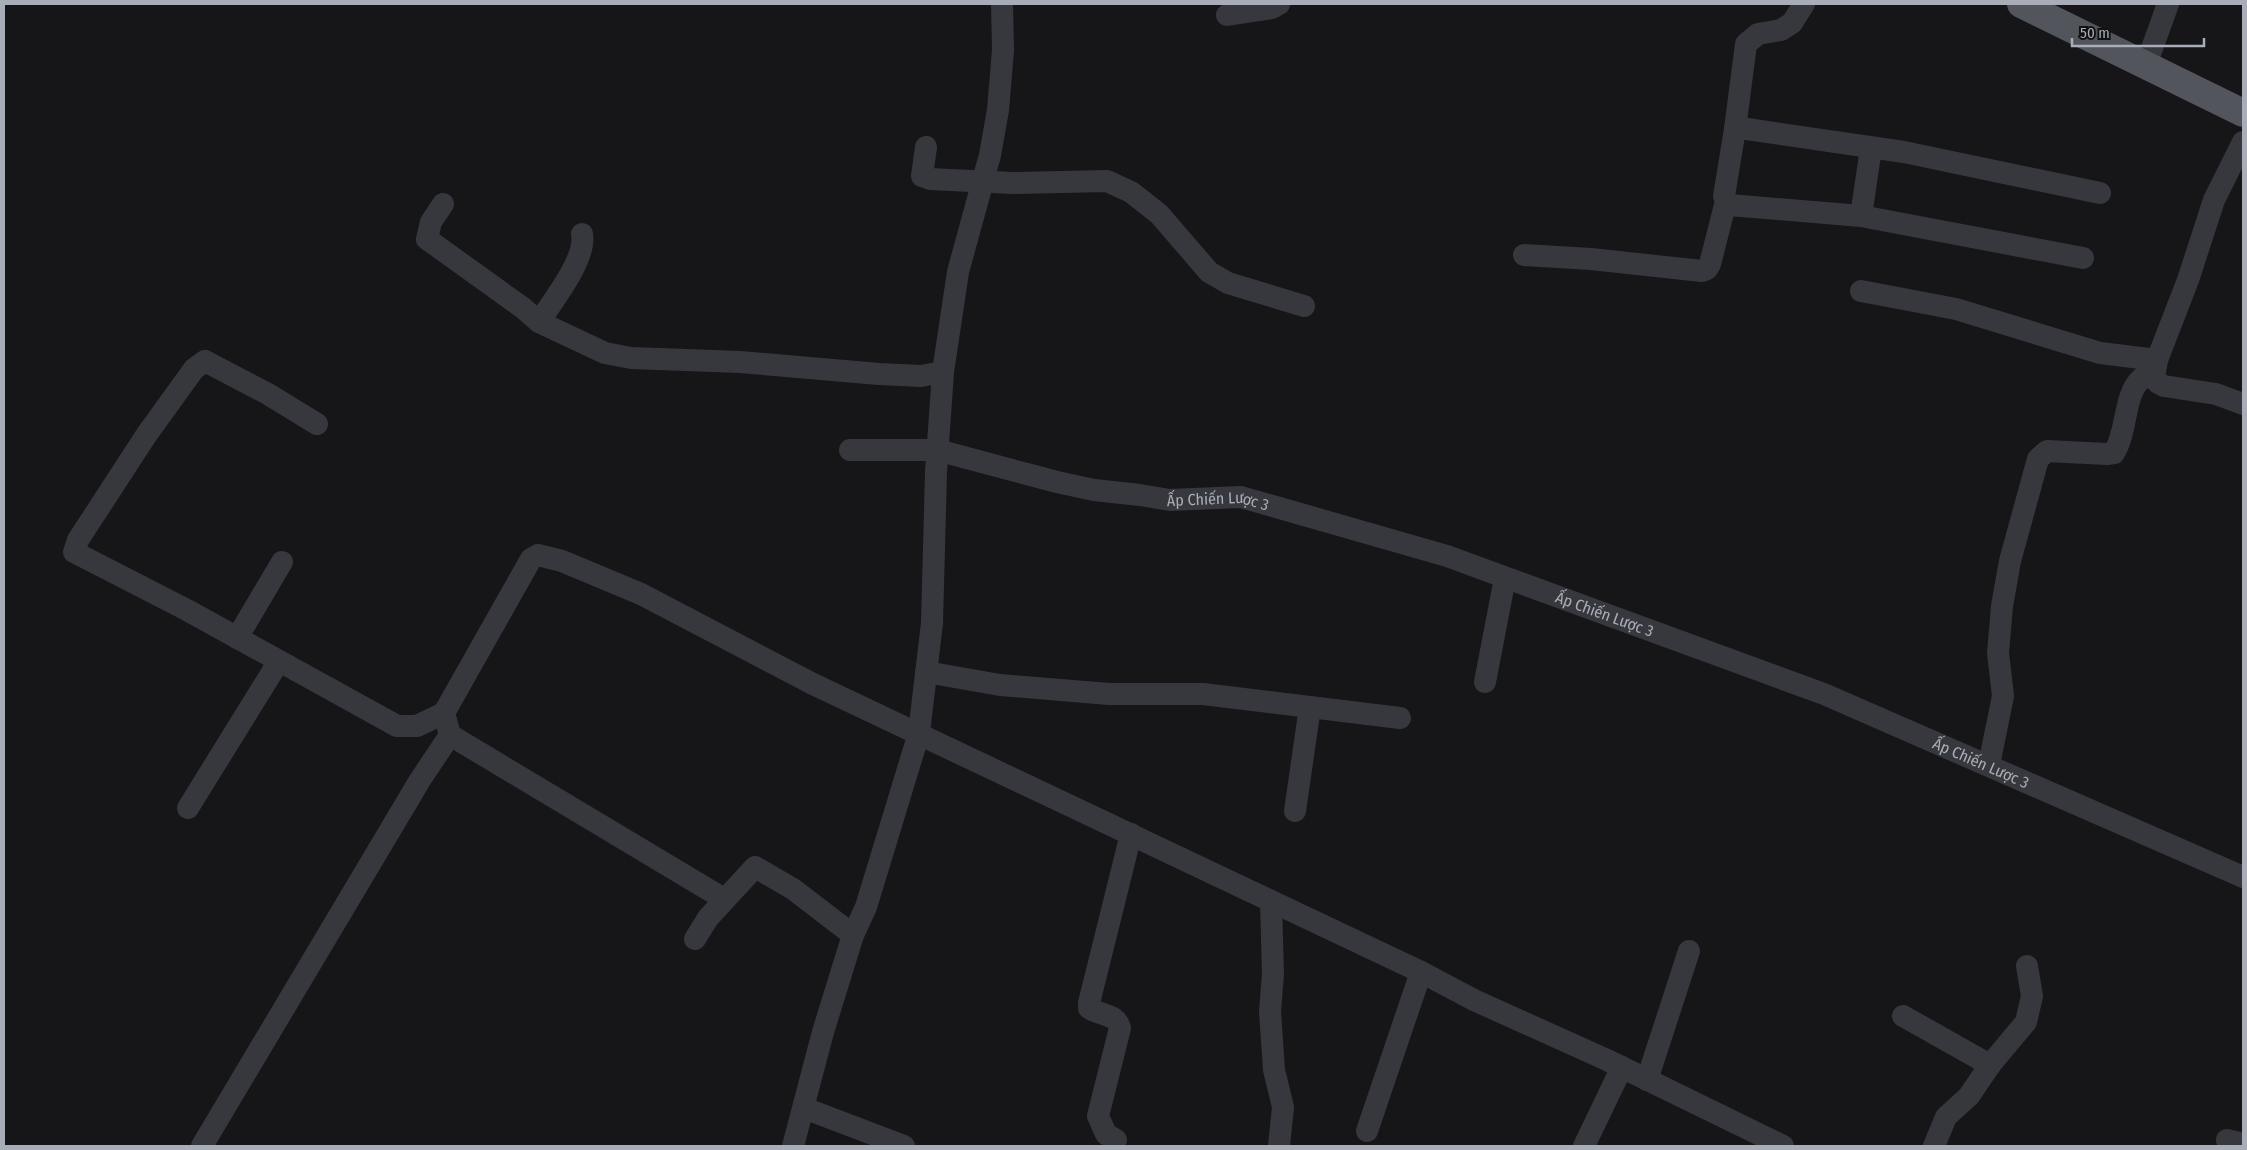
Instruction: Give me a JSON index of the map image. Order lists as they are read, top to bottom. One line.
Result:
{"streets":{"street":["Ấp Chiến Lược 3"]},"scale_bar":"50 m"}
